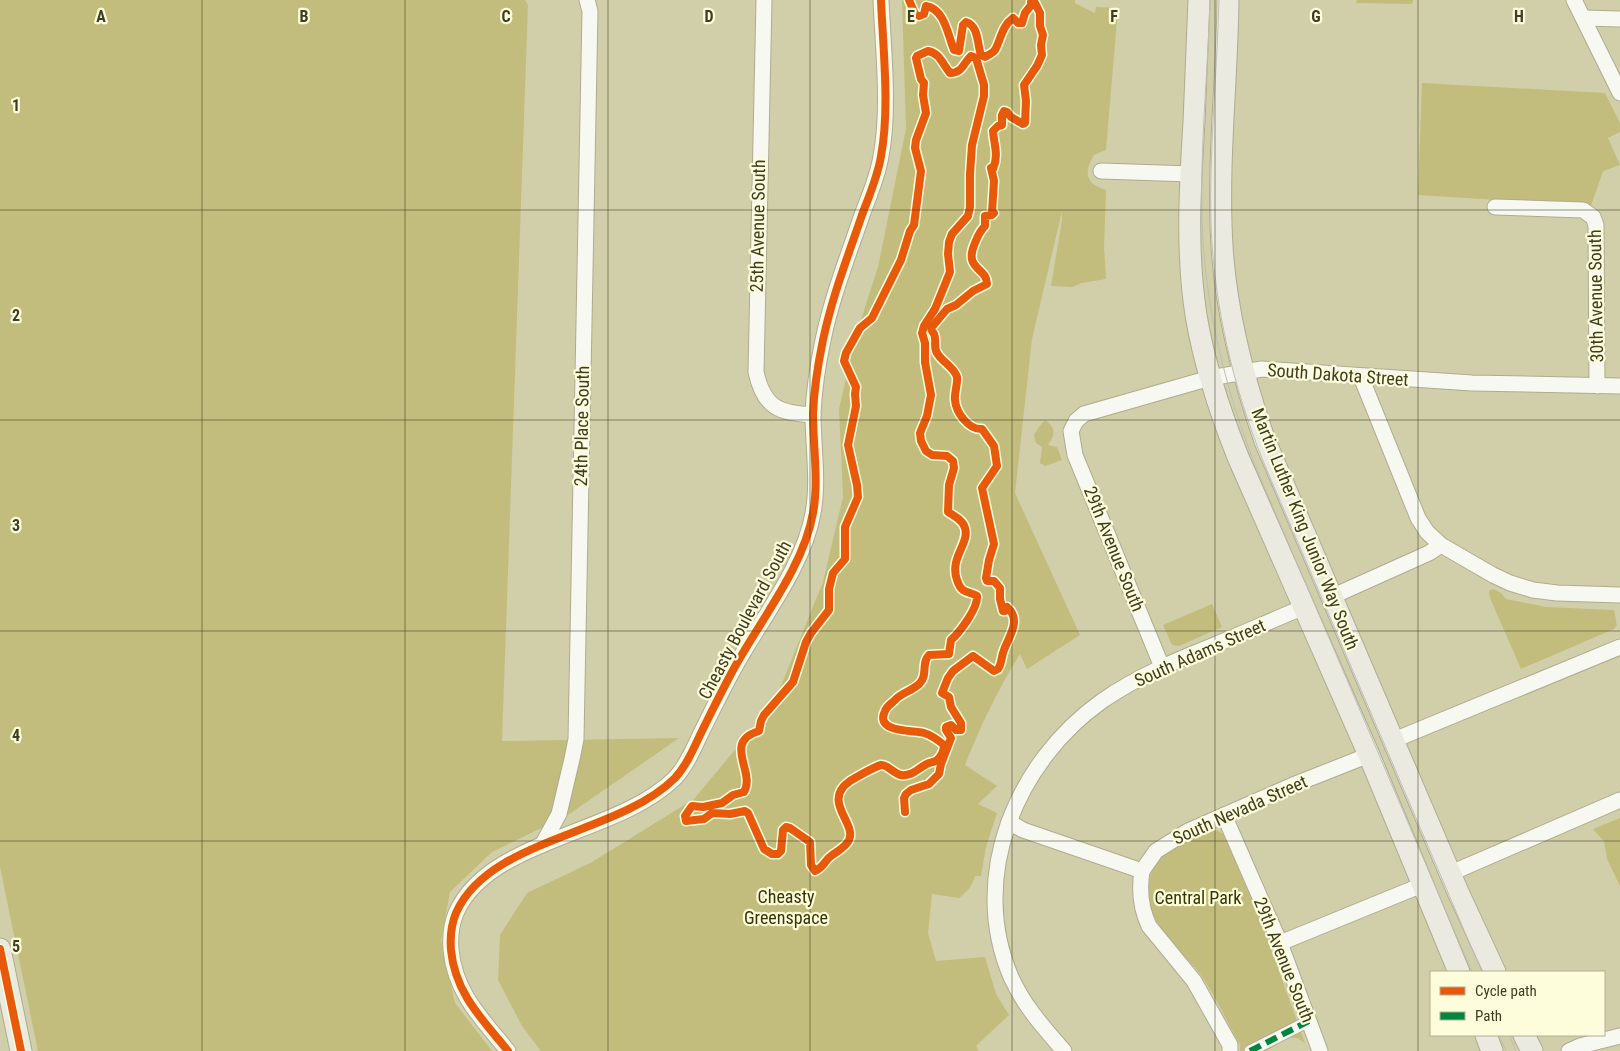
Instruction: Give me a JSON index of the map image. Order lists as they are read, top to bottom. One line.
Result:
{"streets":{"main road":["Martin Luther King Junior Way South"],"street":["25th Avenue South","30th Avenue South","South Dakota Street","24th Place South","29th Avenue South","Cheasty Boulevard South","South Adams Street","South Nevada Street"]},"crossings":[["25th Avenue South","Cheasty Boulevard South"],["30th Avenue South","South Dakota Street"],["South Dakota Street","Martin Luther King Junior Way South"],["South Dakota Street","29th Avenue South"],["24th Place South","Cheasty Boulevard South"],["Martin Luther King Junior Way South","South Adams Street"],["Martin Luther King Junior Way South","South Nevada Street"],["29th Avenue South","South Adams Street"],["29th Avenue South","South Nevada Street"]],"parks":["Cheasty Greenspace","Central Park"],"legend":["Cycle path","Path"],"grid":{"columns":["A","B","C","D","E","F","G","H"],"rows":["1","2","3","4","5"]}}
